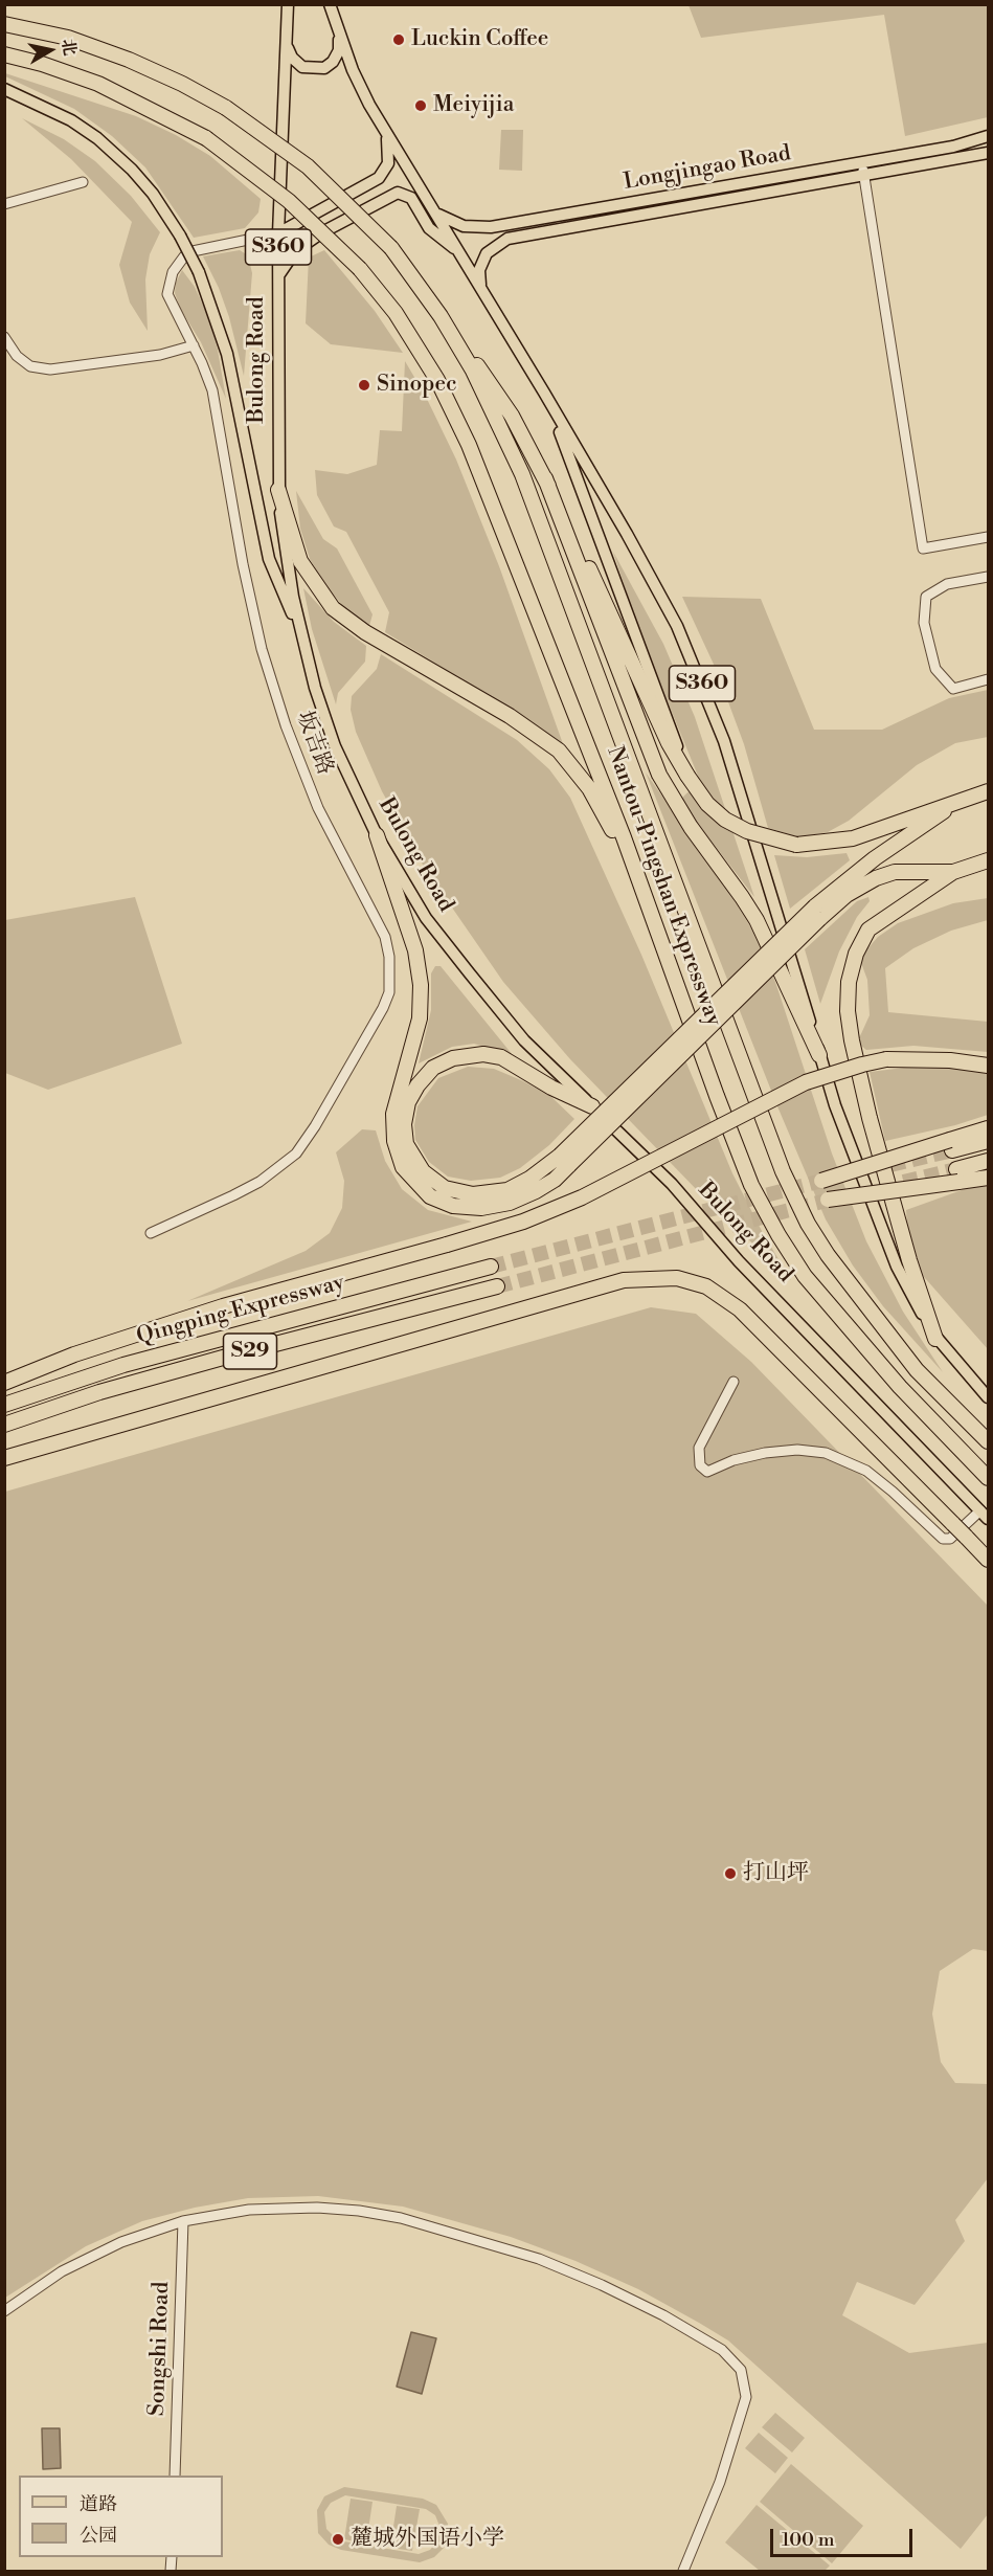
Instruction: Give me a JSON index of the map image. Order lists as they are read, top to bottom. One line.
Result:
{"streets":{"highway":["Nantou-Pingshan Expressway","Qingping Expressway","S29"],"main road":["Longjingao Road","S360","Bulong Road"],"street":["坂吉路","Songshi Road"]},"crossings":[["Longjingao Road","S360"],["Bulong Road","坂吉路"]],"places":["Luckin Coffee","Meiyijia","Sinopec","打山坪","麓城外国语小学"],"legend":["道路","公园"],"scale_bar":"100 m","north":"right"}
